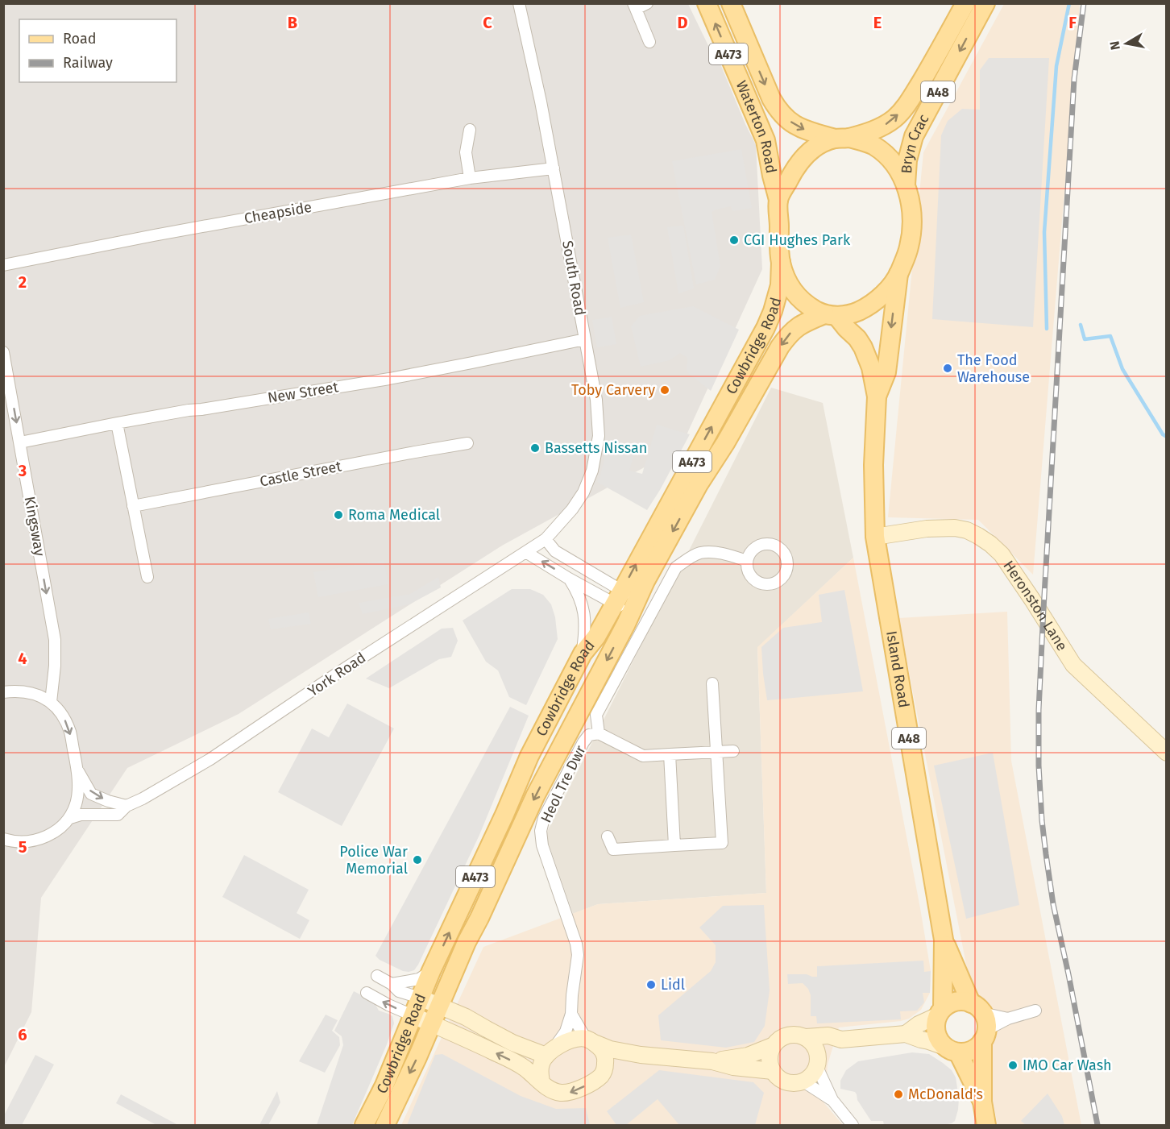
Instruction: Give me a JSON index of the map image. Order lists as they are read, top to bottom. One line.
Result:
{"streets":{"main road":["A473","A48","Waterton Road","Bryn Crac","Cowbridge Road","Island Road"],"street":["Cheapside","South Road","New Street","Castle Street","Kingsway","Heronston Lane","York Road","Heol Tre Dwr"]},"crossings":[["A48","Waterton Road"],["A48","Bryn Crac"],["A48","Cowbridge Road"],["A48","Island Road"],["Waterton Road","Bryn Crac"],["Waterton Road","Cowbridge Road"],["Bryn Crac","Cowbridge Road"],["Cheapside","South Road"],["South Road","New Street"],["South Road","York Road"],["New Street","Kingsway"],["Heronston Lane","Island Road"]],"one_way":["Kingsway"],"places":["CGI Hughes Park","The Food Warehouse","Toby Carvery","Bassetts Nissan","Roma Medical","Police War Memorial","Lidl","IMO Car Wash","McDonald's"],"legend":["Road","Railway"],"north":"left","grid":{"columns":["B","C","D","E","F"],"rows":["2","3","4","5","6"]}}
